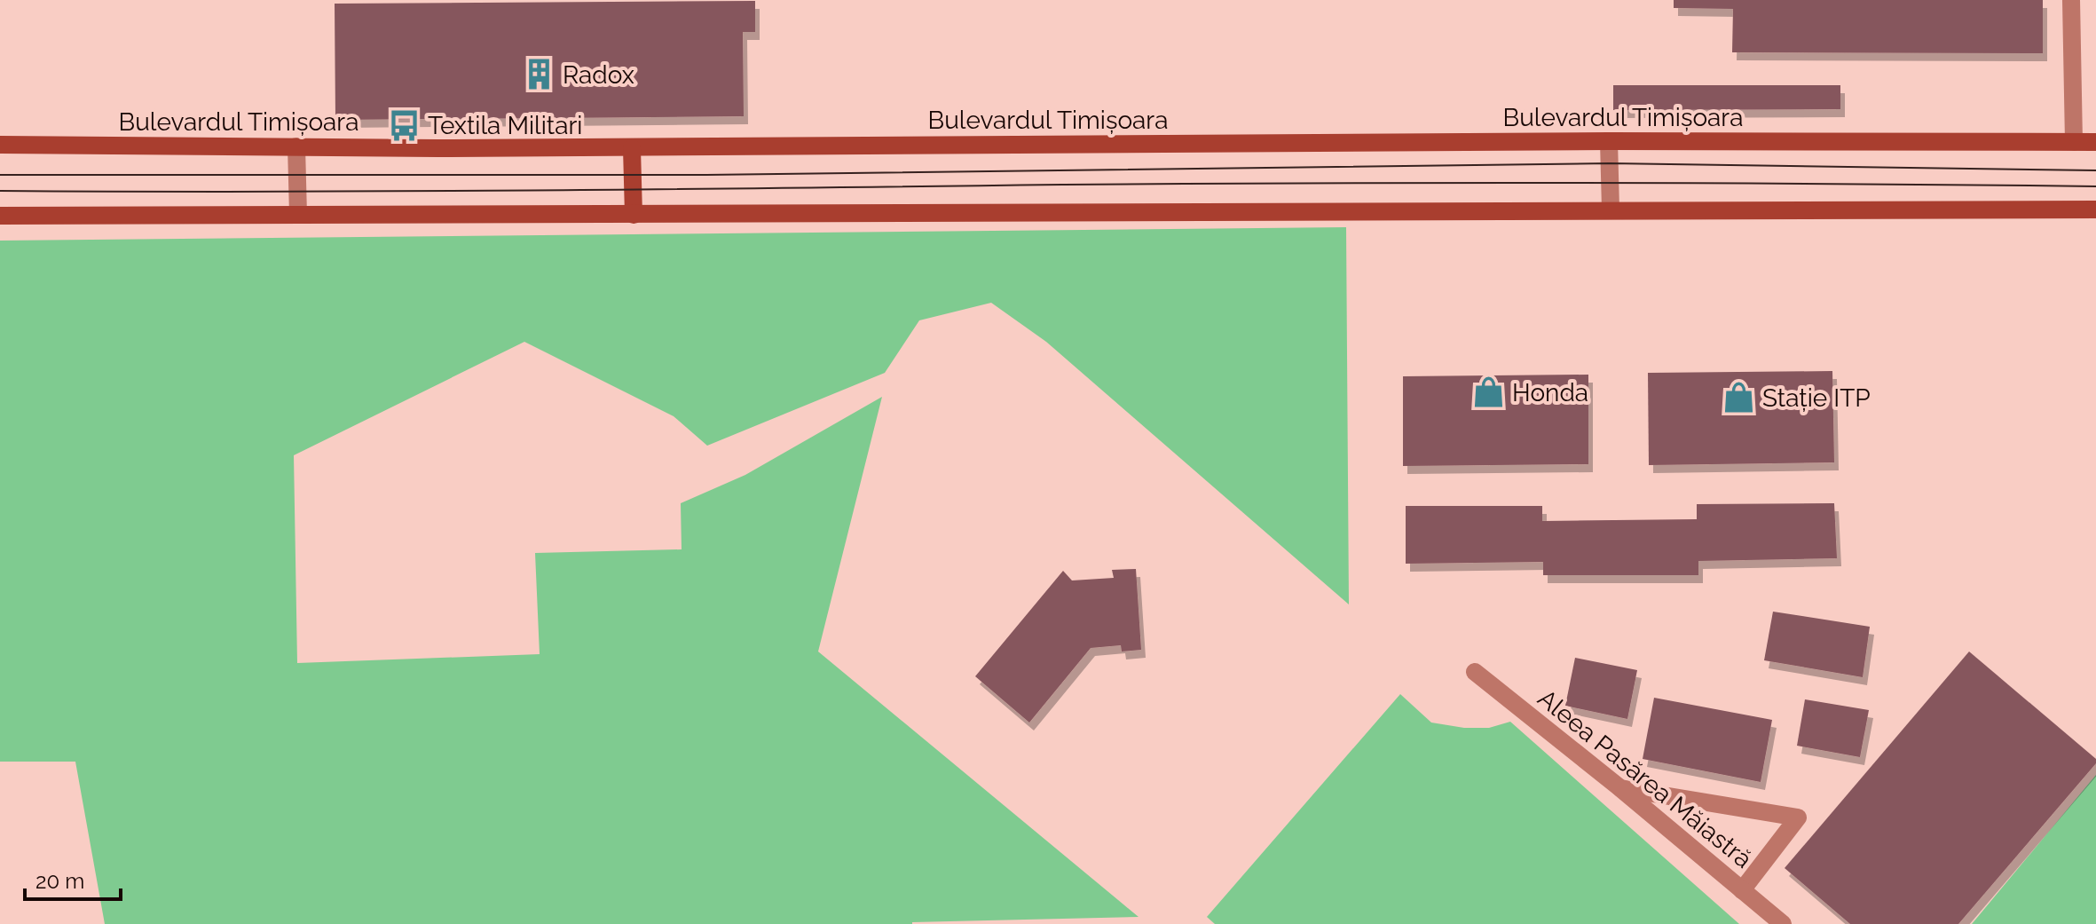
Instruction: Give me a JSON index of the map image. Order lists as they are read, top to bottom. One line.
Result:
{"streets":{"main road":["Bulevardul Timișoara"],"street":["Aleea Pasărea Măiastră"]},"places":{"building":["Radox"],"bus stop":["Textila Militari"],"shop":["Honda","Stație ITP"]},"scale_bar":"20 m"}
